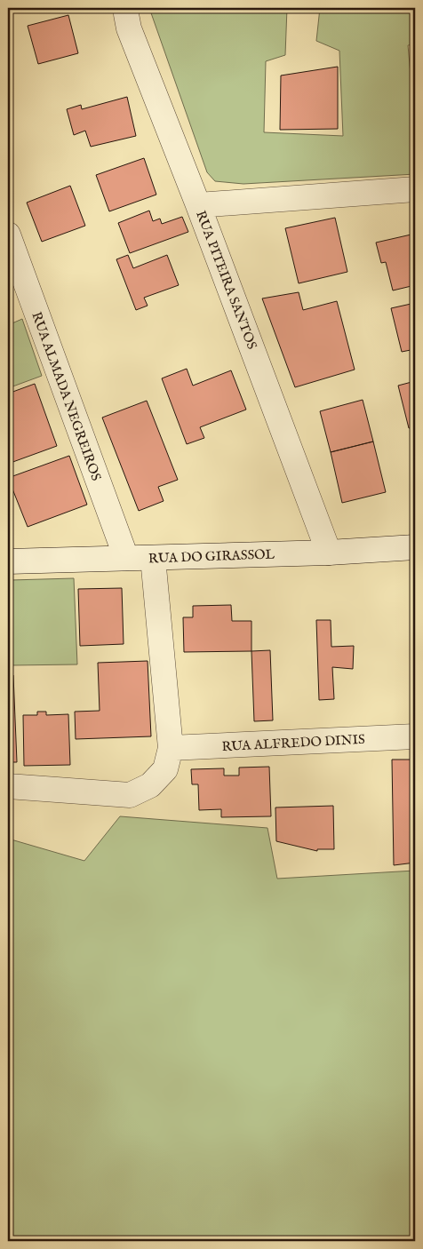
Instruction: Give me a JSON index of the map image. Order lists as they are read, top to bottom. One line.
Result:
{"streets":{"street":["RUA PITEIRA SANTOS","RUA ALMADA NEGREIROS","RUA DO GIRASSOL","RUA ALFREDO DINIS"]},"crossings":[["RUA PITEIRA SANTOS","RUA DO GIRASSOL"],["RUA ALMADA NEGREIROS","RUA DO GIRASSOL"]]}
